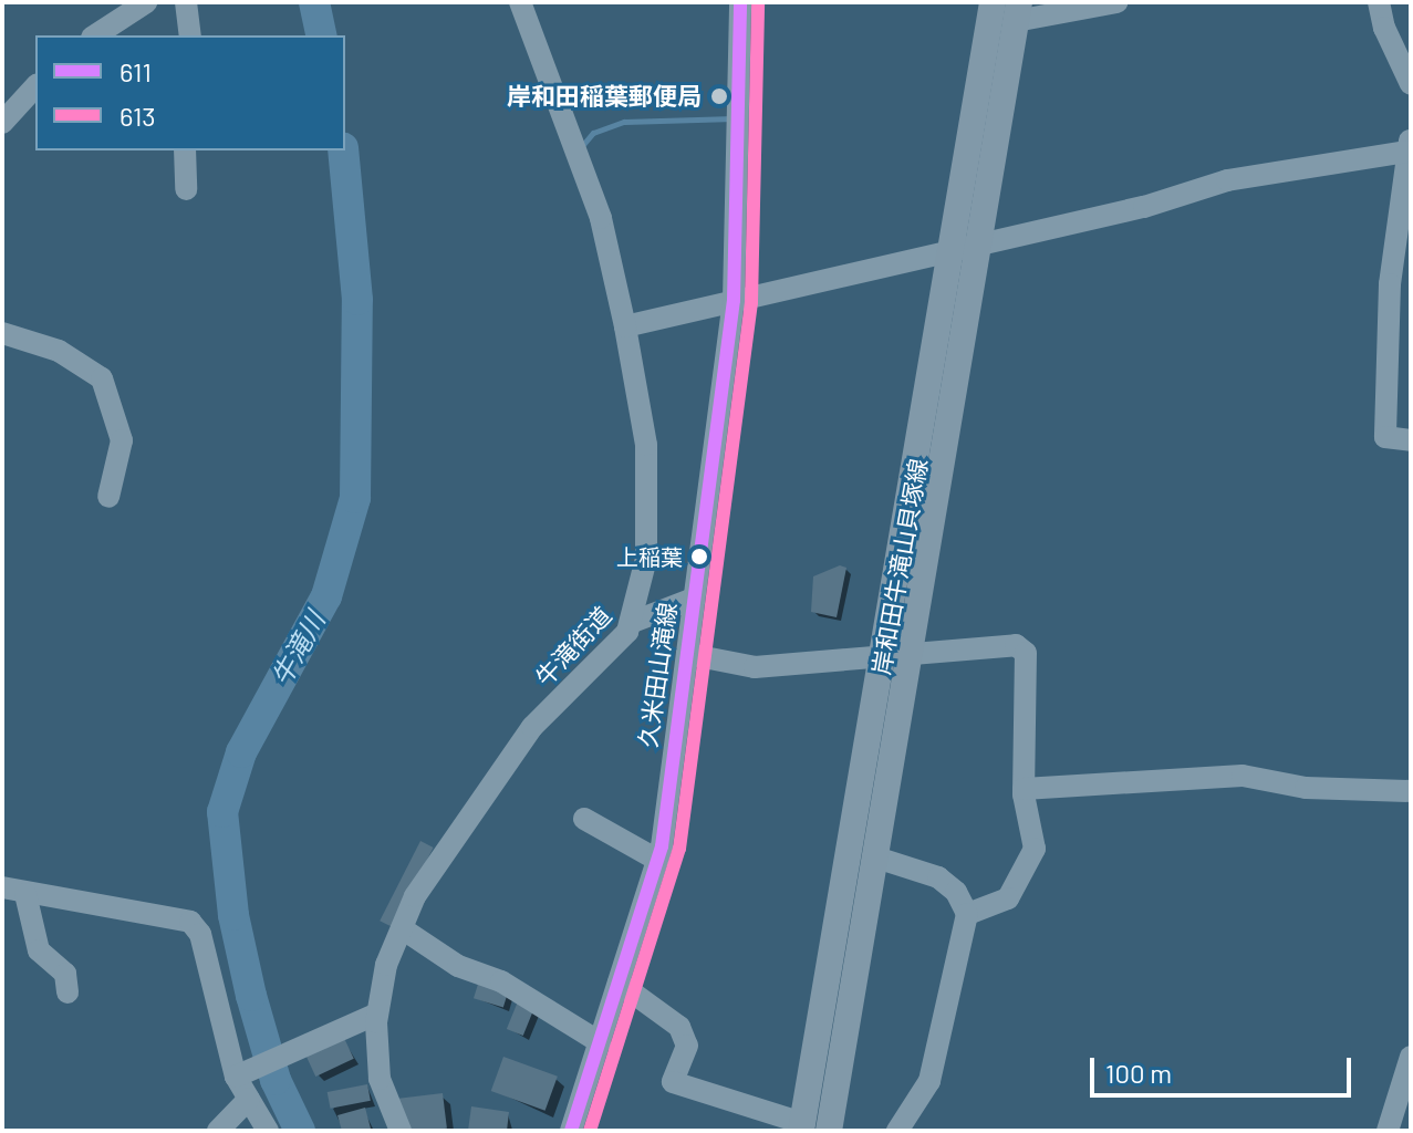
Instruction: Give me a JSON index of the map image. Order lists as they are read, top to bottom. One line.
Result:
{"streets":{"main road":["岸和田牛滝山貝塚線"],"street":["牛滝街道","久米田山滝線"]},"water":["牛滝川"],"places":["岸和田稲葉郵便局","上稲葉"],"lines":["transit line 611","transit line 613"],"legend":["611","613"],"scale_bar":"100 m"}
